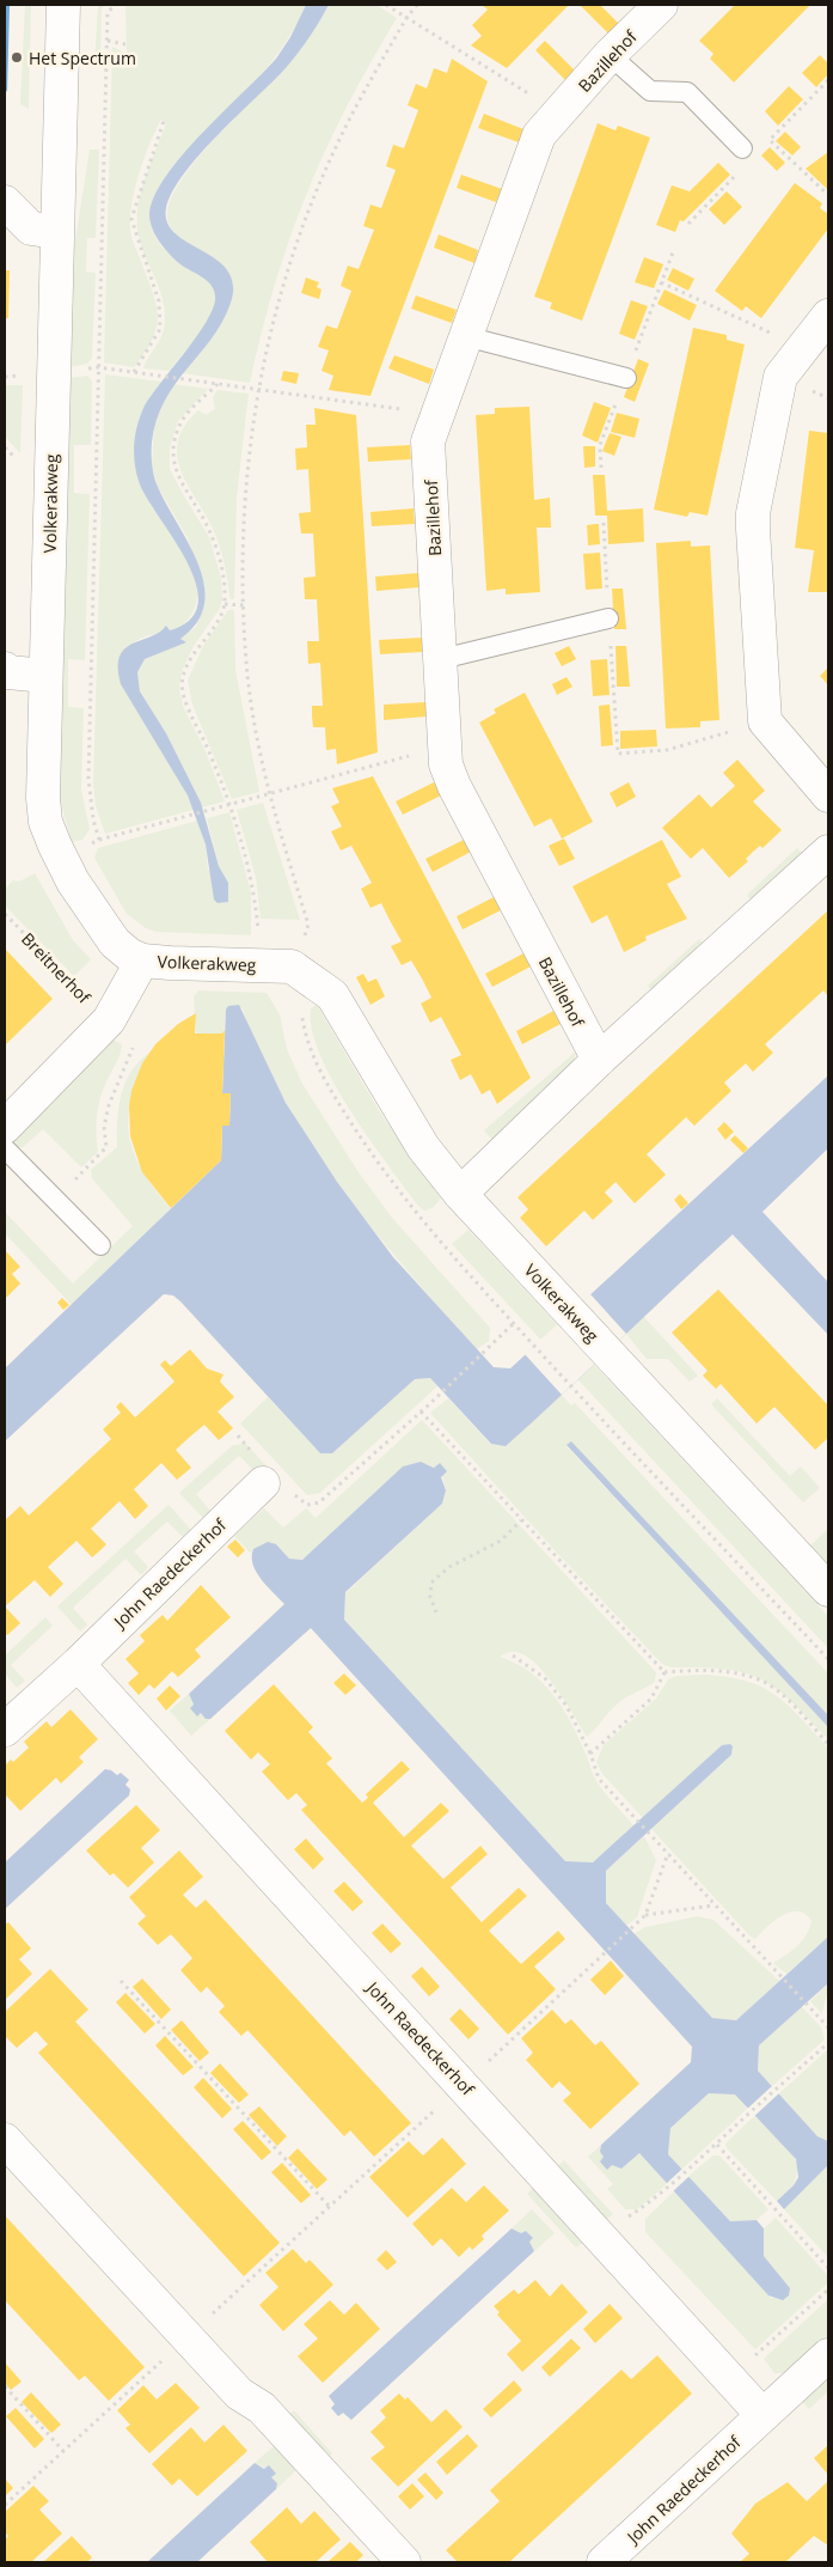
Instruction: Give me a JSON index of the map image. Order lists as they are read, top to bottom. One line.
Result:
{"streets":{"street":["Bazillehof","Volkerakweg","John Raedeckerhof"],"path":["Breitnerhof"]},"places":["Het Spectrum"]}
